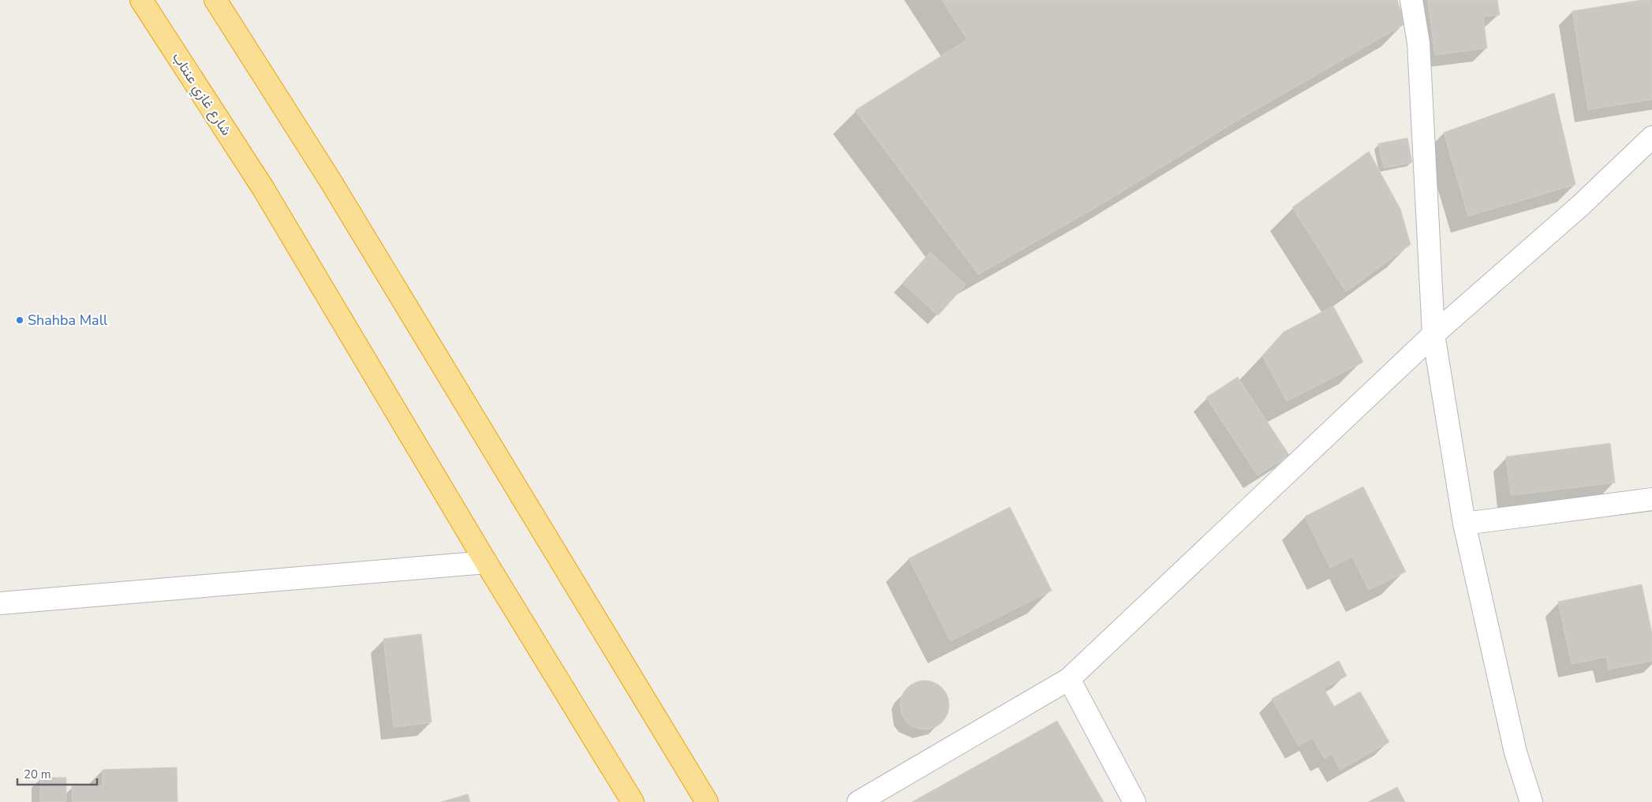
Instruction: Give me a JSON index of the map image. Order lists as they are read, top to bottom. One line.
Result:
{"streets":{"highway":["شارع غازي عنتاب"]},"places":["Shahba Mall"],"scale_bar":"20 m"}
